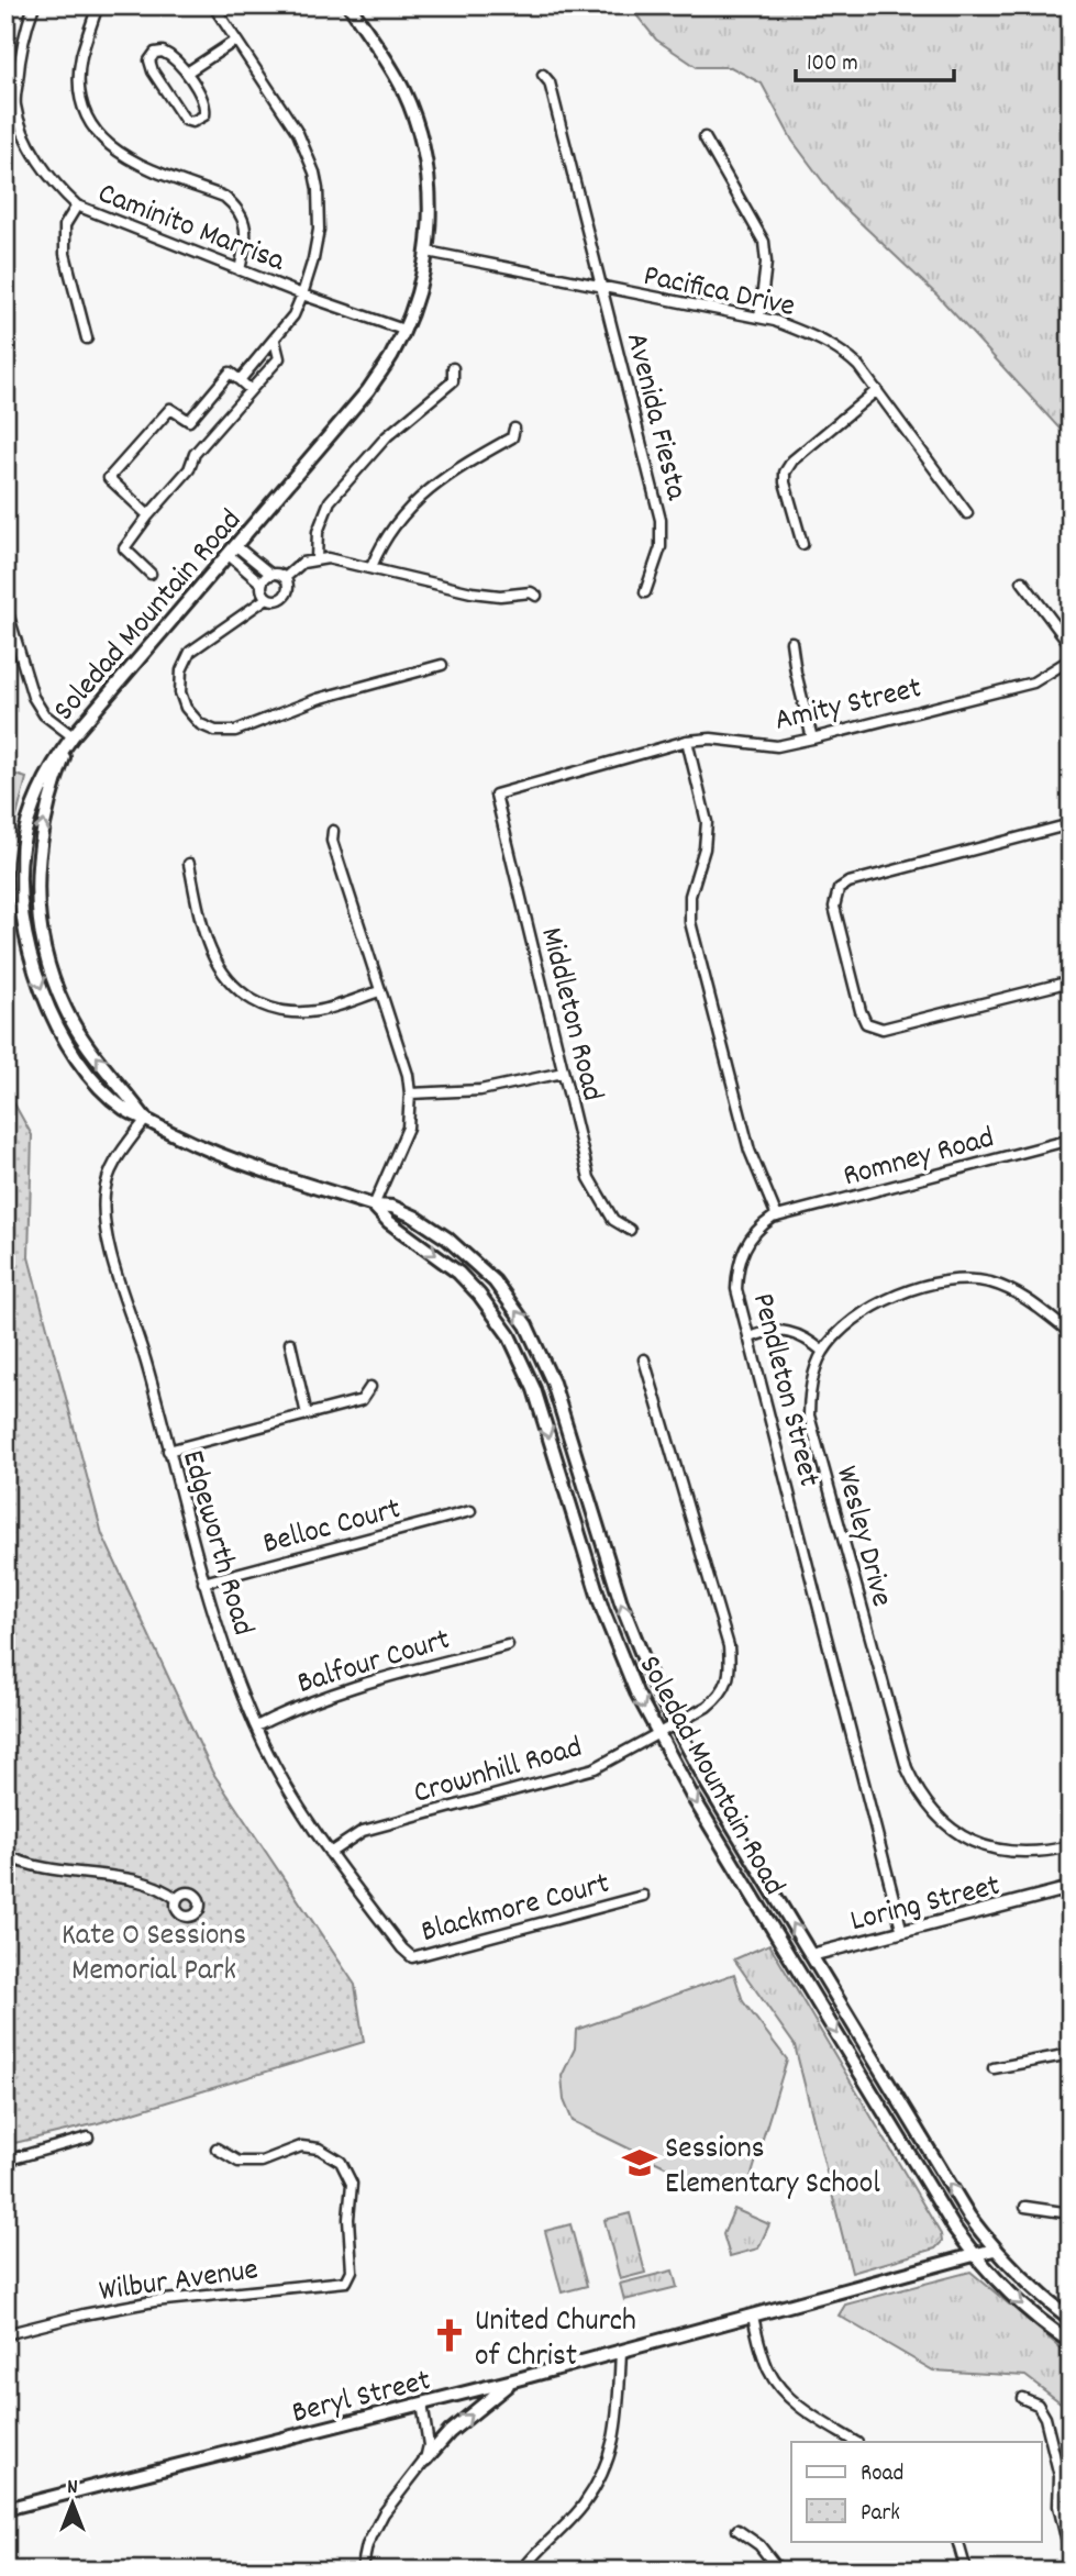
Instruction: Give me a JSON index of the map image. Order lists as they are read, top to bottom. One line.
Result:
{"streets":{"main road":["Soledad Mountain Road","Beryl Street"],"street":["Caminito Marrisa","Pacifica Drive","Avenida Fiesta","Amity Street","Middleton Road","Romney Road","Pendleton Street","Belloc Court","Wesley Drive","Edgeworth Road","Balfour Court","Crownhill Road","Loring Street","Blackmore Court","Wilbur Avenue"]},"crossings":[["Caminito Marrisa","Soledad Mountain Road"],["Pacifica Drive","Avenida Fiesta"],["Pacifica Drive","Soledad Mountain Road"],["Soledad Mountain Road","Edgeworth Road"],["Soledad Mountain Road","Crownhill Road"],["Soledad Mountain Road","Loring Street"],["Soledad Mountain Road","Beryl Street"],["Amity Street","Middleton Road"],["Romney Road","Pendleton Street"],["Pendleton Street","Loring Street"],["Belloc Court","Edgeworth Road"],["Edgeworth Road","Balfour Court"],["Edgeworth Road","Crownhill Road"],["Edgeworth Road","Blackmore Court"]],"parks":["Kate O Sessions Memorial Park"],"places":{"school or university":["Sessions Elementary School"],"church":["United Church of Christ"]},"legend":["Road","Park"],"scale_bar":"100 m","north":"top"}
